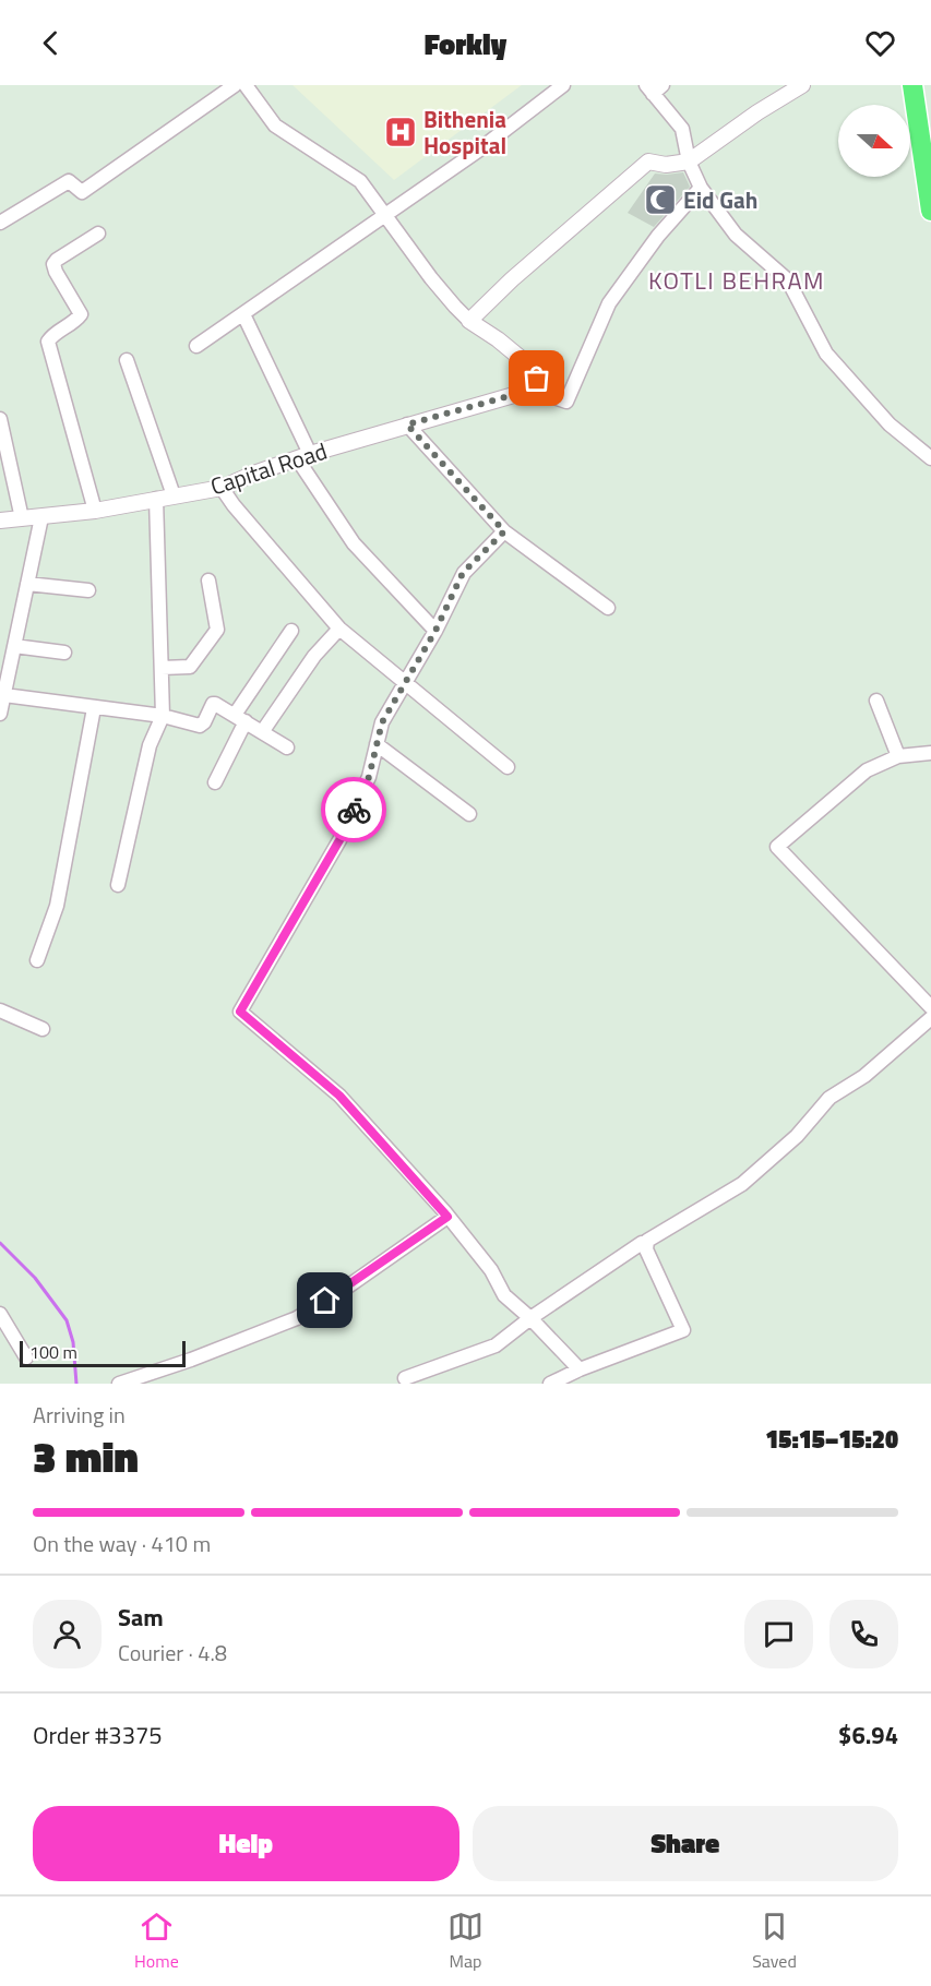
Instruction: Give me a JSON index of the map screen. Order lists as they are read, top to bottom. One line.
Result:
{"streets":{"street":["Capital Road"]},"districts":["KOTLI BEHRAM"],"places":{"hospital":["Bithenia Hospital"],"mosque":["Eid Gah"]},"scale_bar":"100 m","north":"right","page":{"header":"Forkly","scale":"100 m","heading":["3 min","Arriving in","15:15–15:20"],"panel":["Sam","Courier · 4.8","Order #3375","$6.94"],"bar":"On the way · 410 m","buttons":["Help","Share"],"tabs":["Home","Map","Saved"]}}
